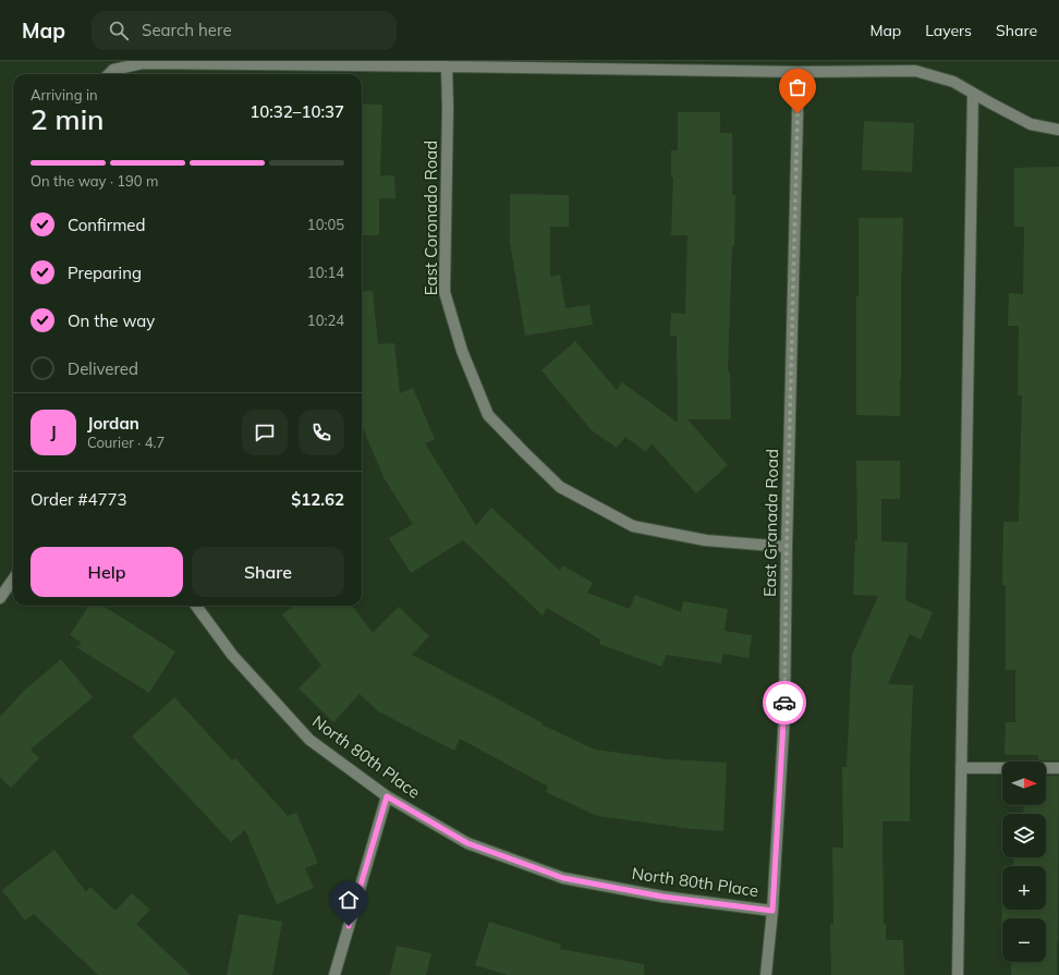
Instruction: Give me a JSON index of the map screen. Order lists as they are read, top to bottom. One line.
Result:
{"streets":{"street":["East Coronado Road","East Granada Road","North 80th Place"]},"crossings":[["East Coronado Road","East Granada Road"],["East Granada Road","North 80th Place"]],"north":"right","page":{"header":"Map","search":"Search here","nav":["Map","Layers","Share"],"heading":["2 min","Arriving in","10:32–10:37"],"panel":["Jordan","Courier · 4.7","Order #4773","$12.62"],"bar":"On the way · 190 m","list":[["Confirmed","10:05"],["Preparing","10:14"],["On the way","10:24"],"Delivered"],"round":"J","buttons":["Help","Share"],"map_buttons":["+","−"]}}
